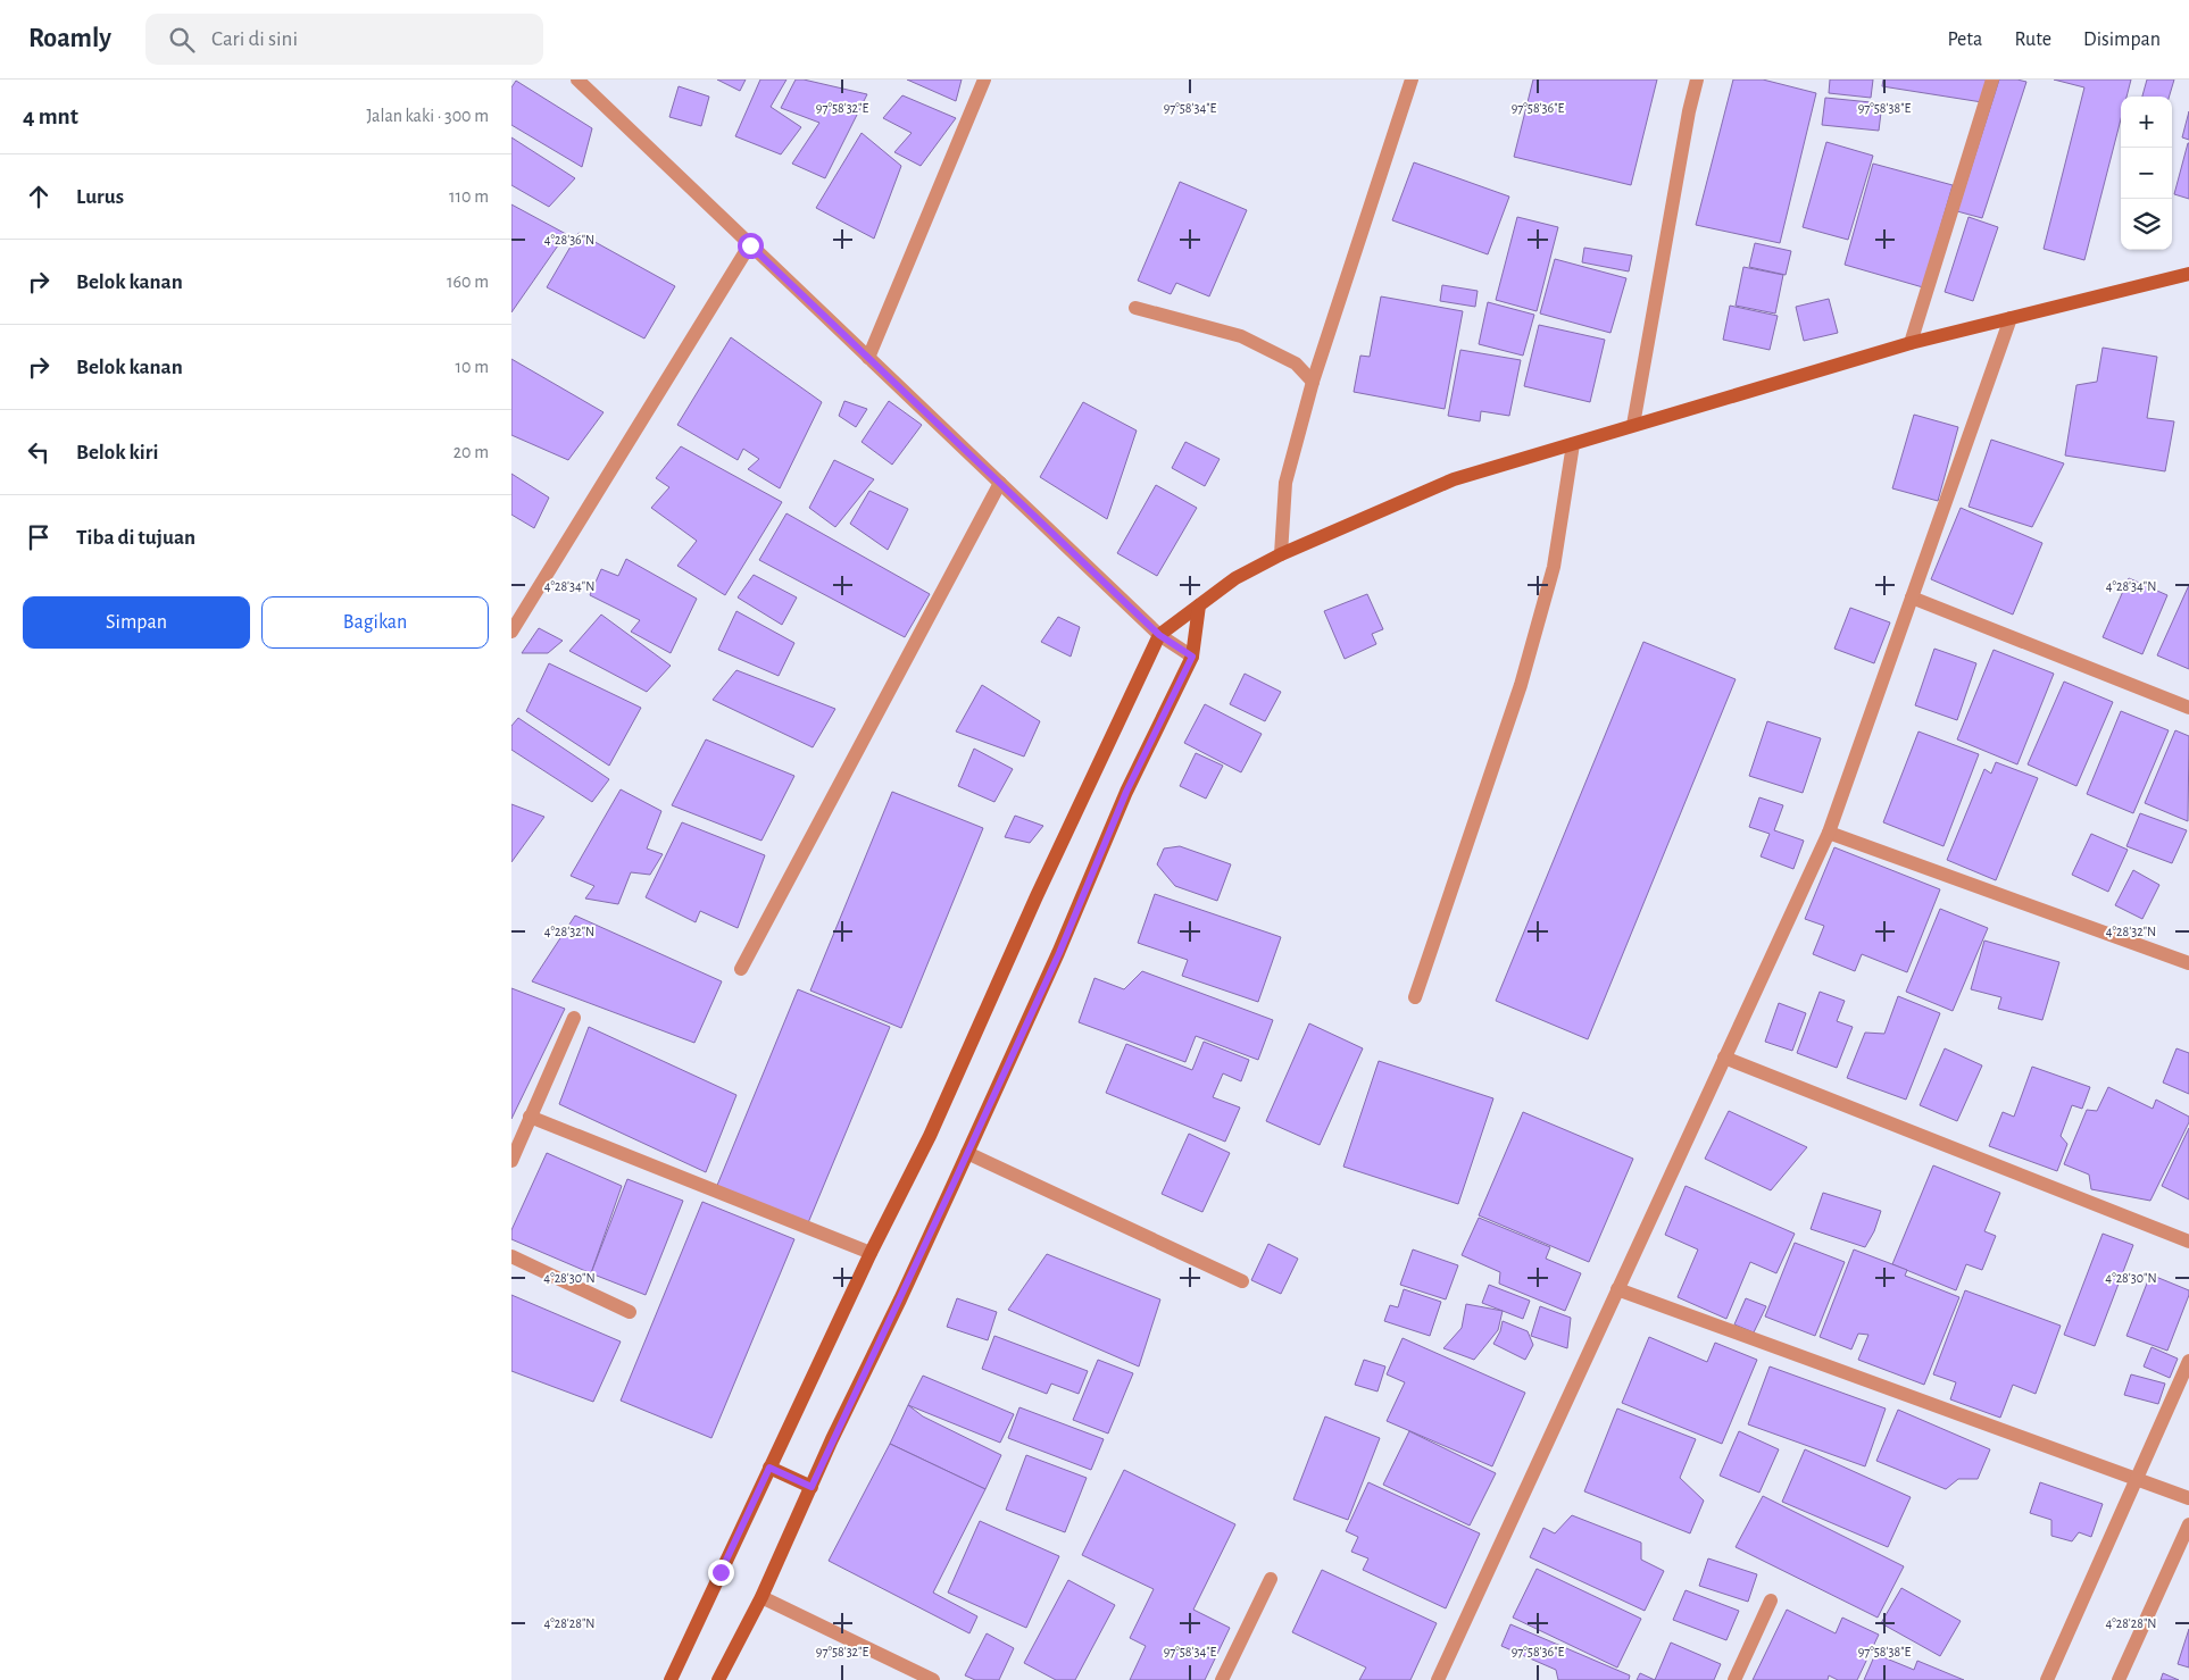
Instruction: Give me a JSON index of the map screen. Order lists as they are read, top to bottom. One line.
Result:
{"page":{"header":"Roamly","search":"Cari di sini","nav":["Peta","Rute","Disimpan"],"heading":["4 mnt","Jalan kaki · 300 m"],"map_buttons":["+","−"],"list":[["Lurus","110 m"],["Belok kanan","160 m"],["Belok kanan","10 m"],["Belok kiri","20 m"],"Tiba di tujuan"],"buttons":["Simpan","Bagikan"]},"coordinates":["97°58'32\"E","97°58'34\"E","97°58'36\"E","97°58'38\"E","4°28'36\"N","4°28'34\"N","4°28'32\"N","4°28'30\"N","4°28'28\"N"]}
